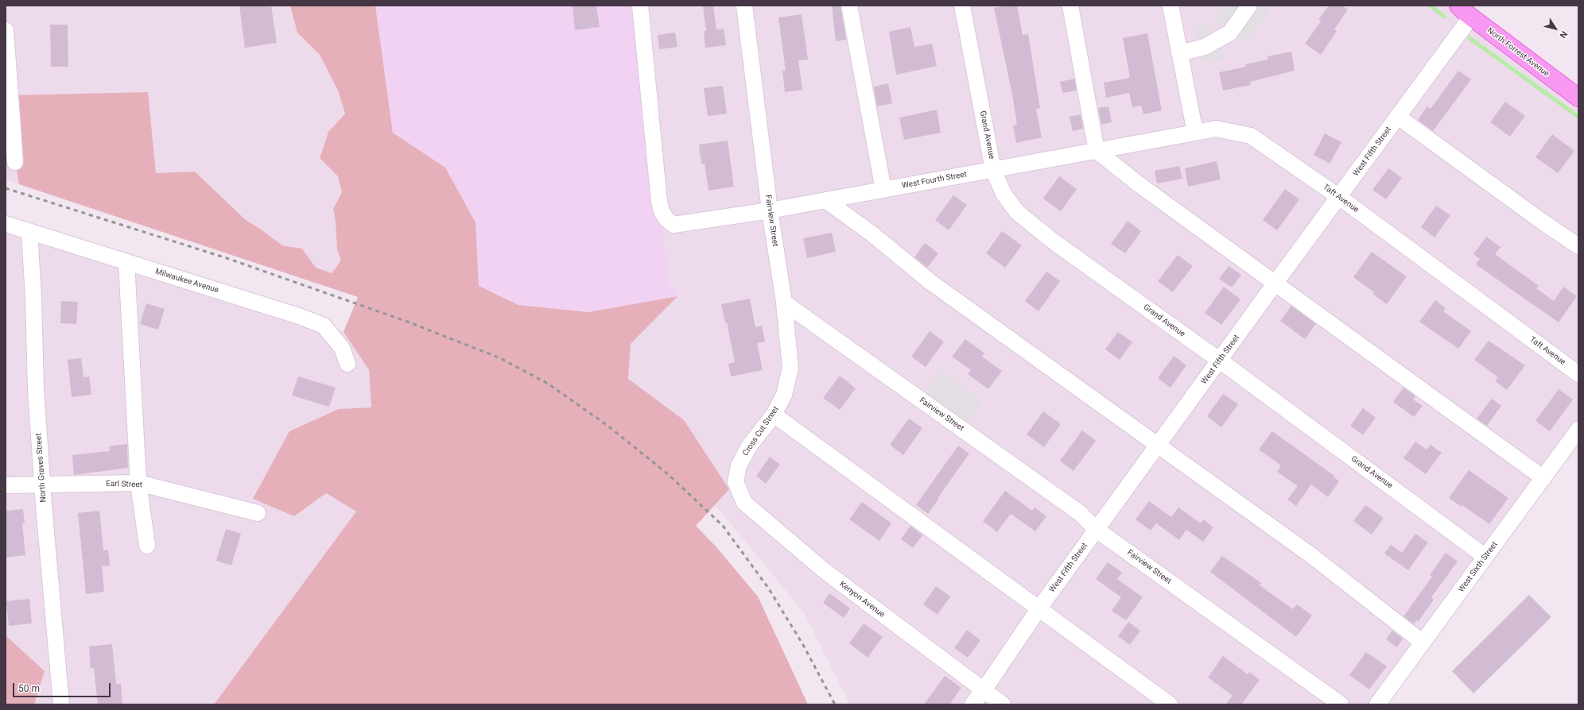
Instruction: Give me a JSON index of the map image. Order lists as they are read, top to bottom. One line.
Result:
{"streets":{"main road":["North Forrest Avenue"],"street":["Grand Avenue","West Fifth Street","West Fourth Street","Taft Avenue","Fairview Street","Milwaukee Avenue","Cross Cut Street","North Graves Street","Earl Street","West Sixth Street","Kenyon Avenue"]},"crossings":[["North Forrest Avenue","West Fifth Street"],["Grand Avenue","West Fifth Street"],["Grand Avenue","West Fourth Street"],["Grand Avenue","West Sixth Street"],["West Fifth Street","Taft Avenue"],["West Fifth Street","Fairview Street"],["West Fifth Street","Kenyon Avenue"],["West Fourth Street","Taft Avenue"],["West Fourth Street","Fairview Street"],["Fairview Street","Cross Cut Street"],["Milwaukee Avenue","North Graves Street"],["Cross Cut Street","Kenyon Avenue"],["North Graves Street","Earl Street"]],"scale_bar":"50 m","north":"bottom right"}
